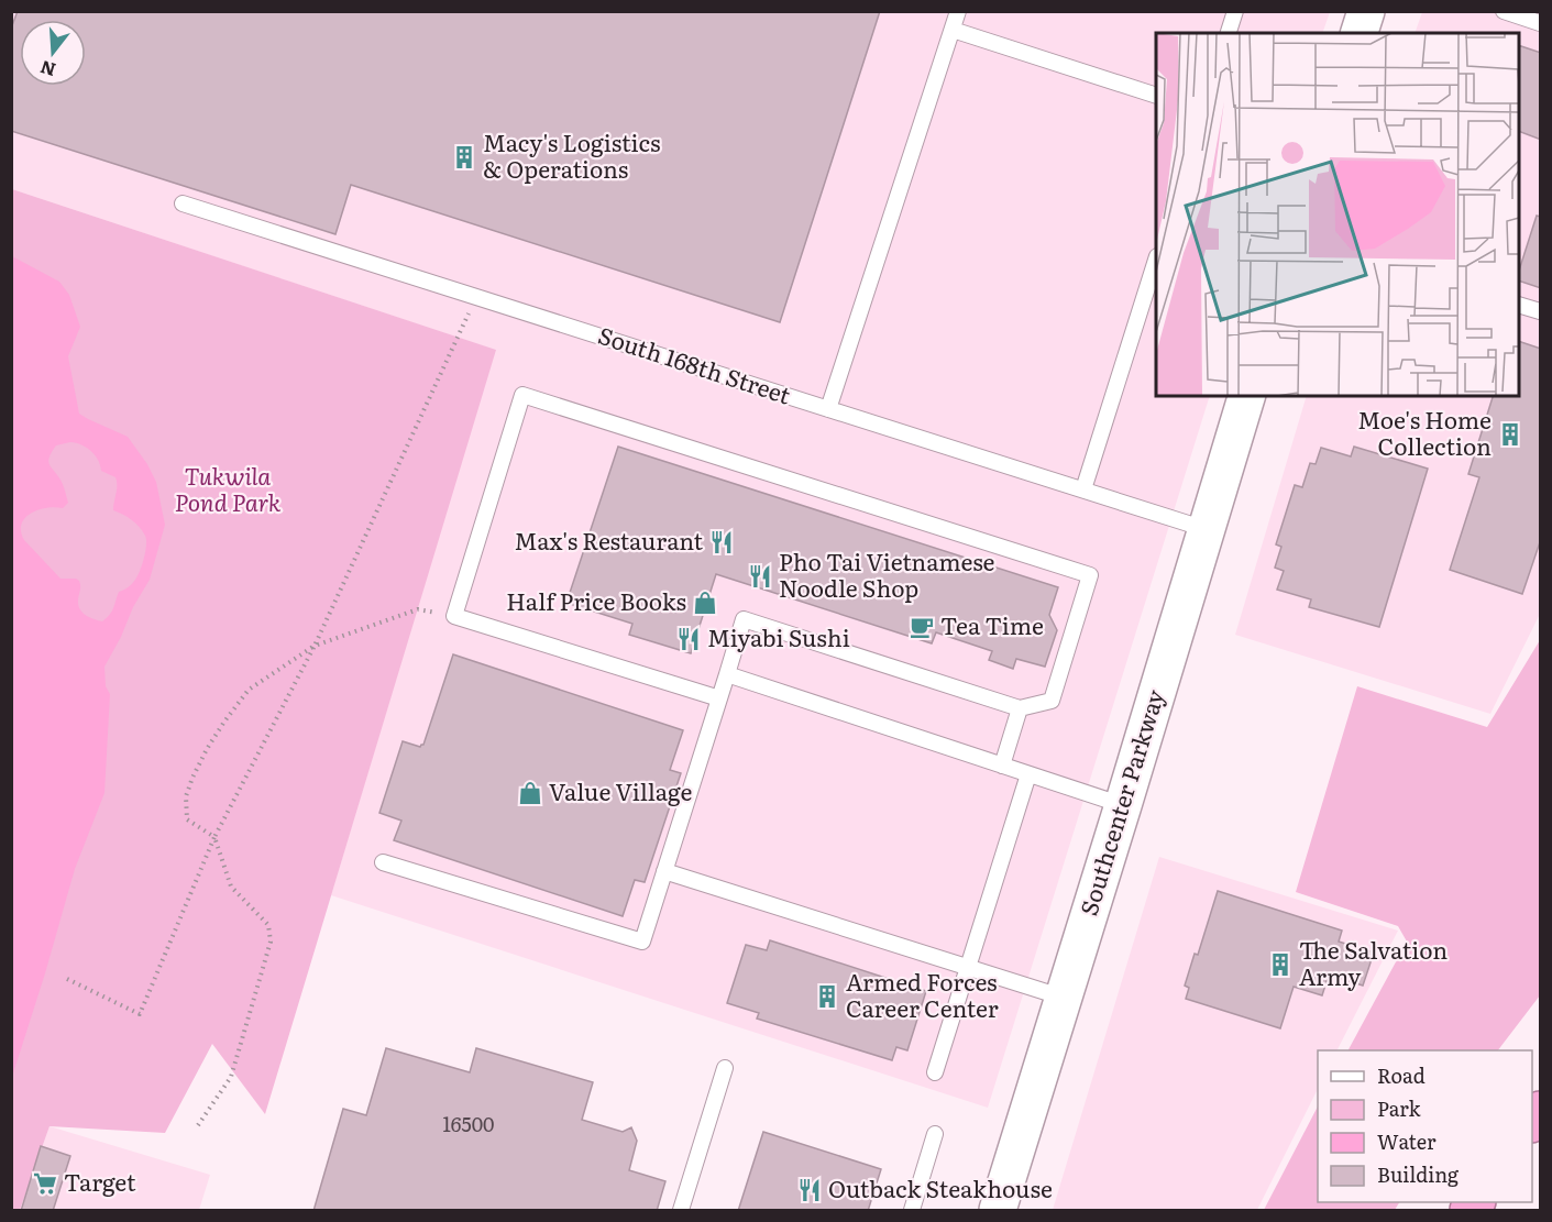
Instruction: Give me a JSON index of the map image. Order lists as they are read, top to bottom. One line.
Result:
{"streets":{"main road":["Southcenter Parkway"],"lane":["South 168th Street"]},"crossings":[["South 168th Street","Southcenter Parkway"]],"parks":["Tukwila Pond Park"],"places":{"building":["Macy's Logistics & Operations","Moe's Home Collection","The Salvation Army","Armed Forces Career Center"],"restaurant":["Max's Restaurant","Pho Tai Vietnamese Noodle Shop","Miyabi Sushi","Outback Steakhouse"],"shop":["Half Price Books","Value Village"],"cafe":["Tea Time"],"supermarket":["Target"]},"house_numbers":["16500"],"legend":["Road","Park","Water","Building"],"north":"bottom"}
